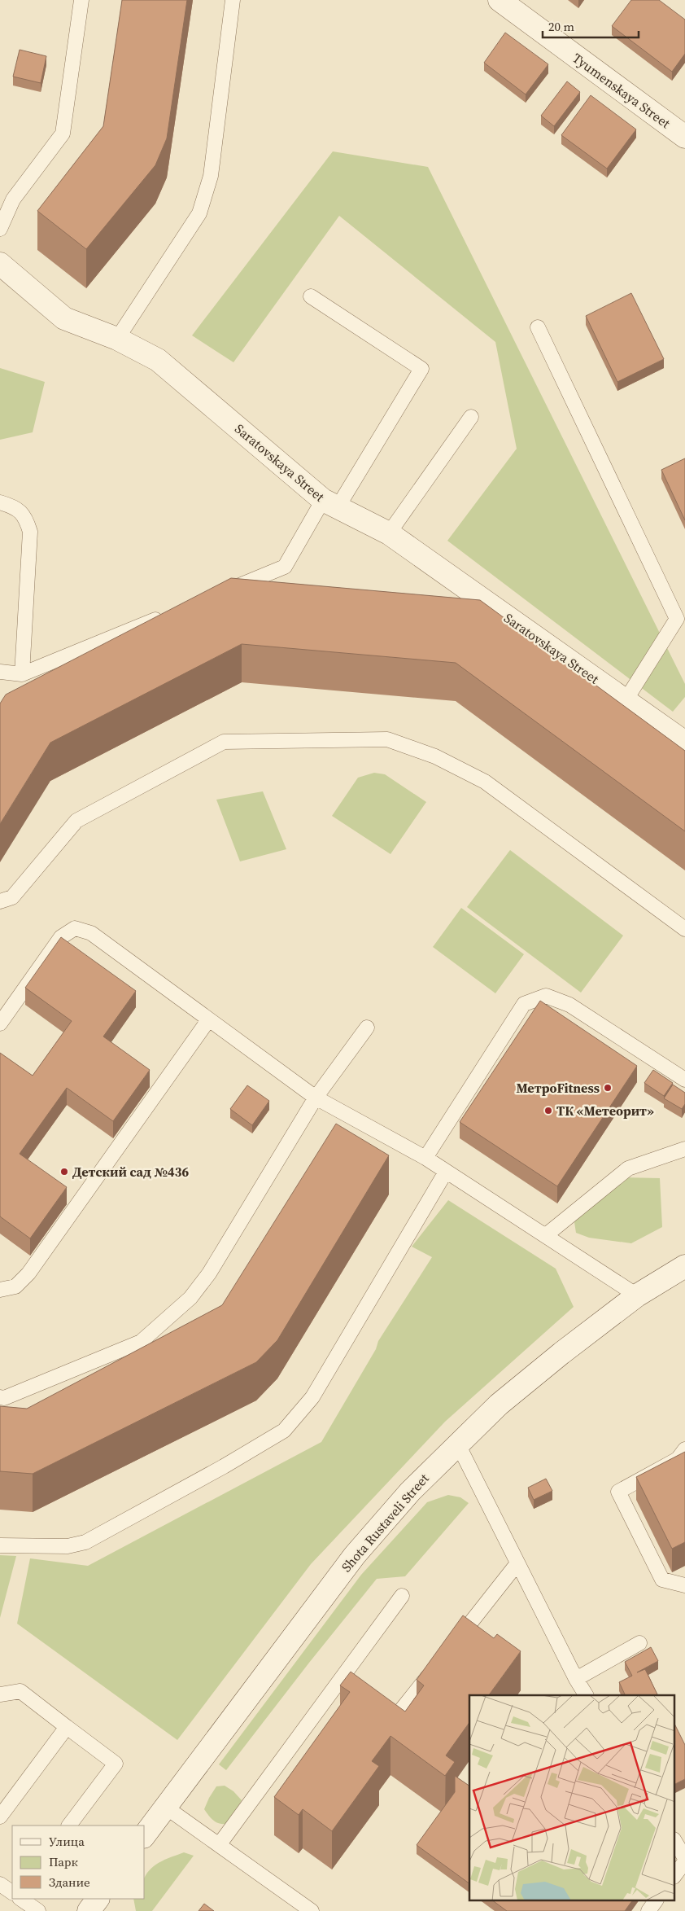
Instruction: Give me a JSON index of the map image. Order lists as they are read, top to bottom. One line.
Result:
{"streets":{"street":["Tyumenskaya Street","Saratovskaya Street","Shota Rustaveli Street"]},"places":["МетроFitness","ТК «Метеорит»","Детский сад №436"],"legend":["Улица","Парк","Здание"],"scale_bar":"20 m"}
